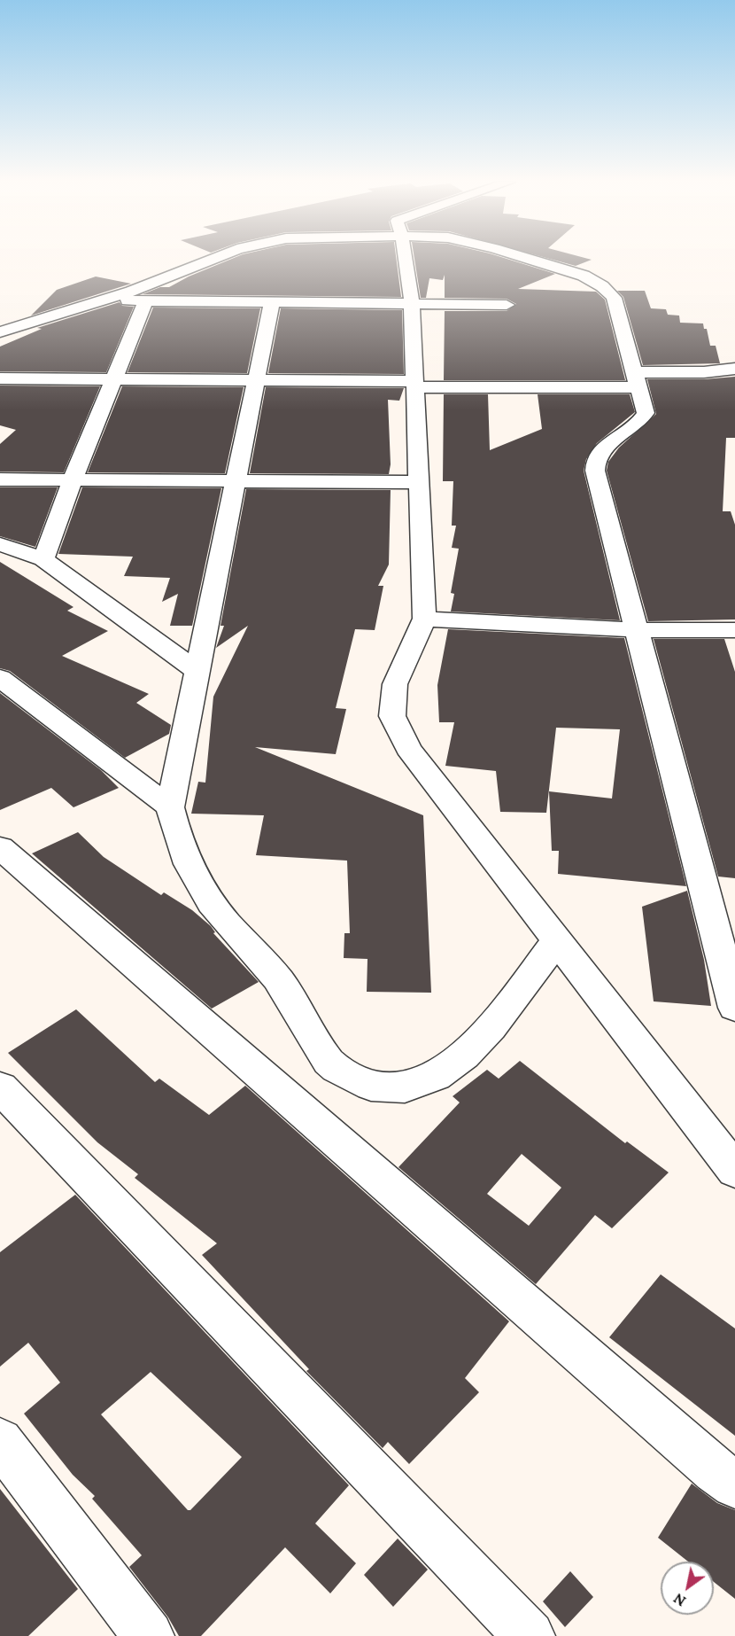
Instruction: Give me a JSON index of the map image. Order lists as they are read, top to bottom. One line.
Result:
{"north":"bottom left"}
